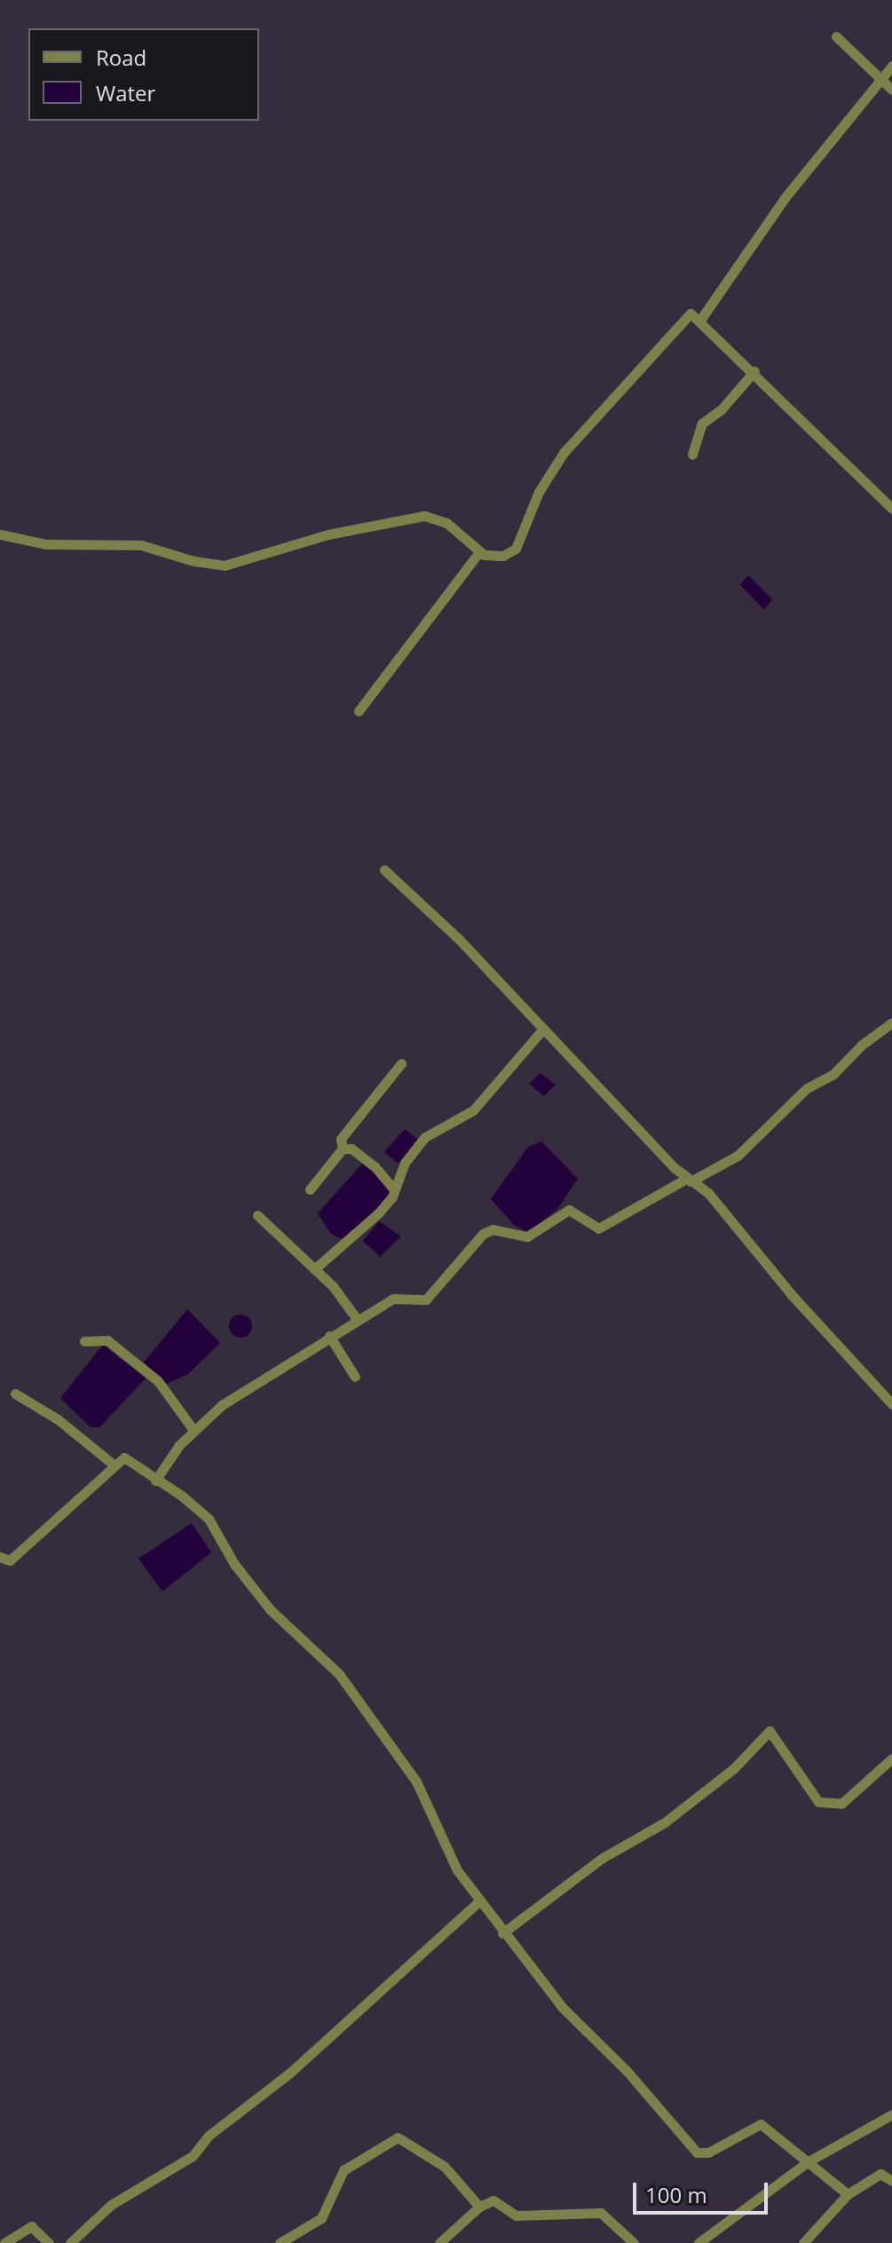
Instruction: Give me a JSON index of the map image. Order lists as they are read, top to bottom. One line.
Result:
{"legend":["Road","Water"],"scale_bar":"100 m"}
